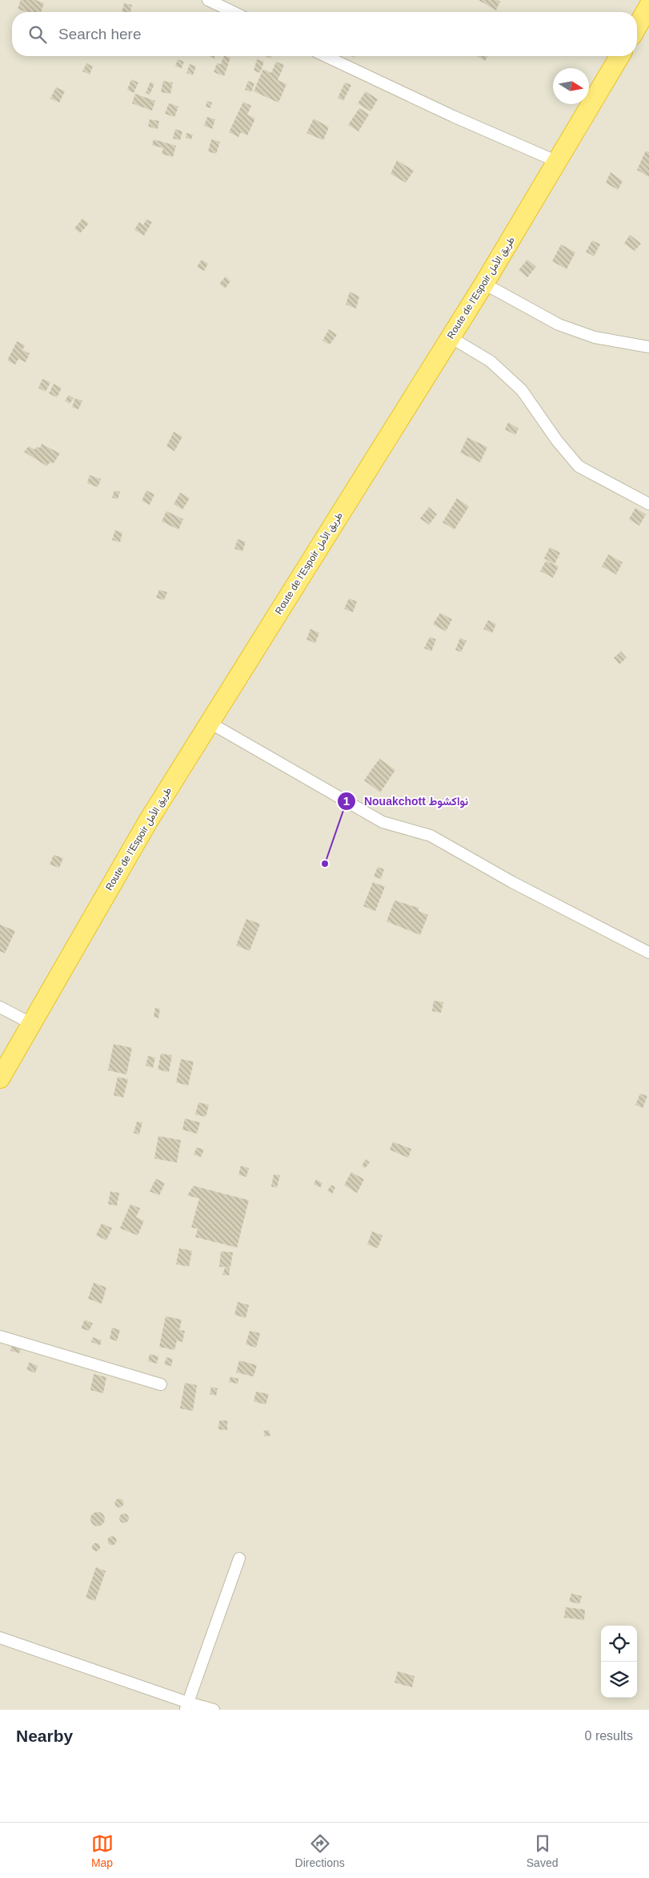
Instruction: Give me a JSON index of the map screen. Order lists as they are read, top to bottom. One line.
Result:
{"streets":{"highway":["Route de l’Espoir طريق الأمل"]},"places":["Nouakchott نواكشوط"],"north":"right","page":{"search":"Search here","heading":["Nearby","0 results"],"nav":["Map","Directions","Saved"]}}
